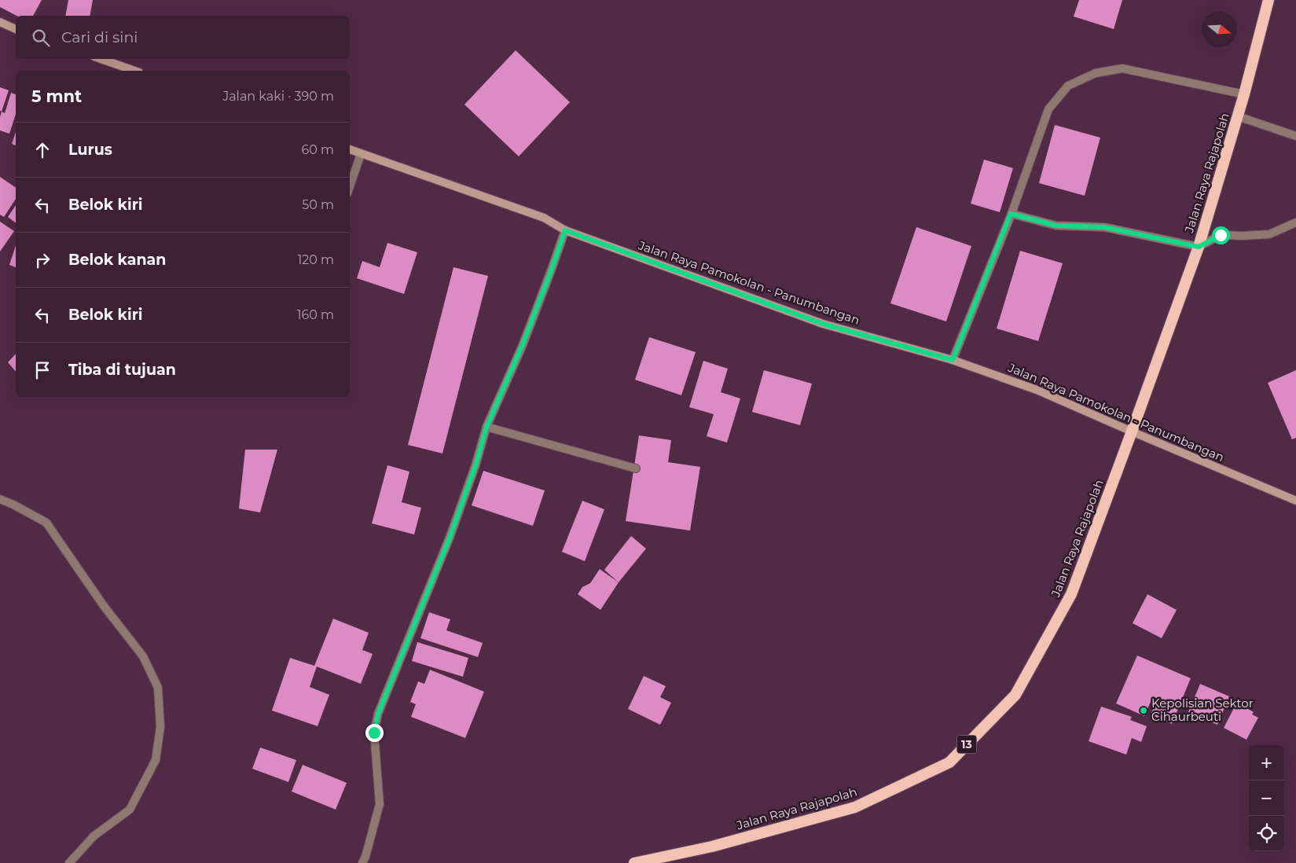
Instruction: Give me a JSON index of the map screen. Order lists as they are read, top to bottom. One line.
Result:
{"streets":{"highway":["Jalan Raya Rajapolah","13"],"main road":["Jalan Raya Pamokolan - Panumbangan"]},"crossings":[["Jalan Raya Rajapolah","Jalan Raya Pamokolan - Panumbangan"]],"places":["Kepolisian Sektor Cihaurbeuti"],"north":"right","page":{"search":"Cari di sini","heading":["5 mnt","Jalan kaki · 390 m"],"list":[["Lurus","60 m"],["Belok kiri","50 m"],["Belok kanan","120 m"],["Belok kiri","160 m"],"Tiba di tujuan"],"map_buttons":["+","−"]}}
